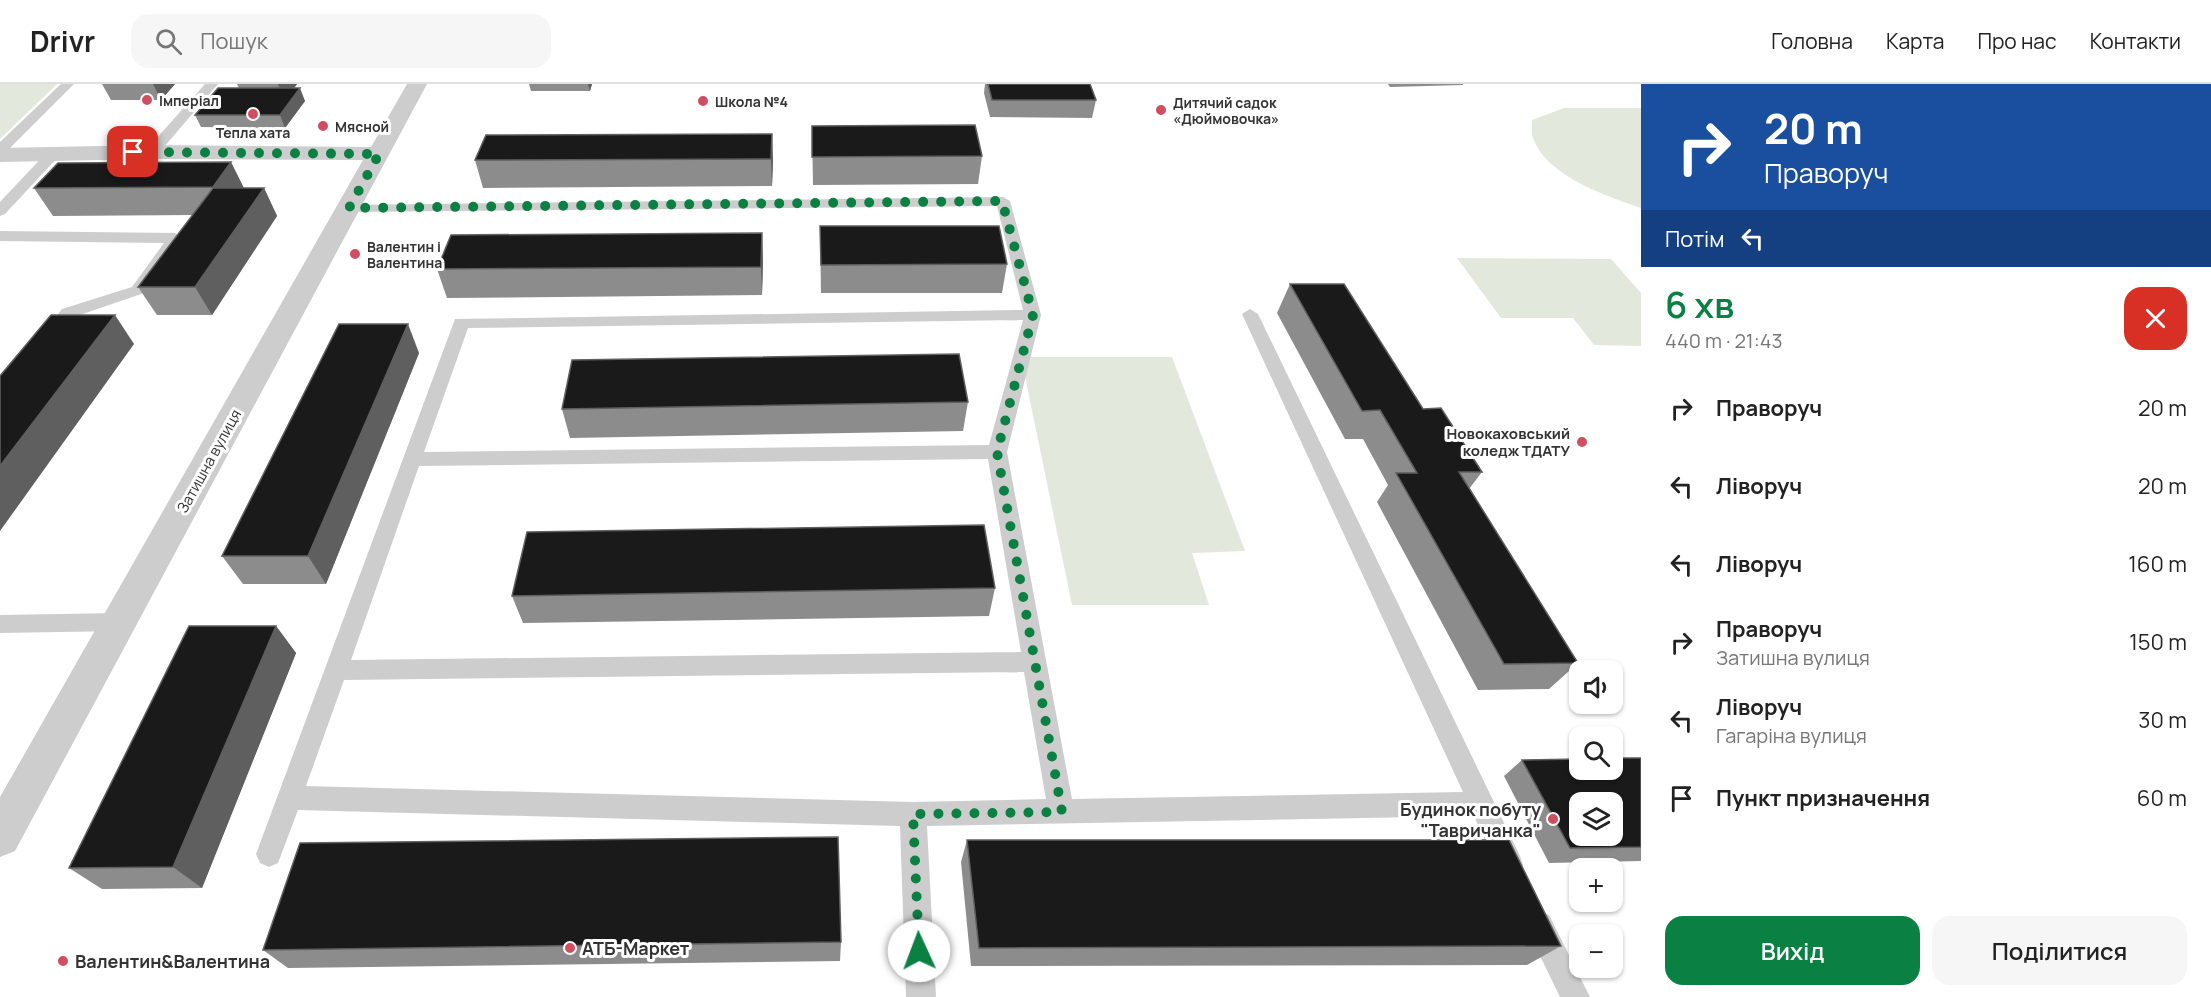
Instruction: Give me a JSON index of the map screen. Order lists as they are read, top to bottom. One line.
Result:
{"streets":{"street":["Затишна вулиця"]},"places":["Імперіал","Школа №4","Дитячий садок «Дюймовочка»","Тепла хата","Мясной","Валентин і Валентина","Новокаховський коледж ТДАТУ","Будинок побуту \"Тавричанка\"","АТБ-Маркет","Валентин&Валентина"],"page":{"header":"Drivr","search":"Пошук","nav":["Головна","Карта","Про нас","Контакти"],"turn":["20 m","Праворуч"],"then":"Потім","heading":["6 хв","440 m · 21:43"],"list":[{"name":"Праворуч","value":"20 m"},{"name":"Ліворуч","value":"20 m"},{"name":"Ліворуч","value":"160 m"},{"name":"Праворуч","note":"Затишна вулиця","value":"150 m"},{"name":"Ліворуч","note":"Гагаріна вулиця","value":"30 m"},{"name":"Пункт призначення","value":"60 m"}],"map_buttons":["+","−"],"buttons":["Вихід","Поділитися"]}}
